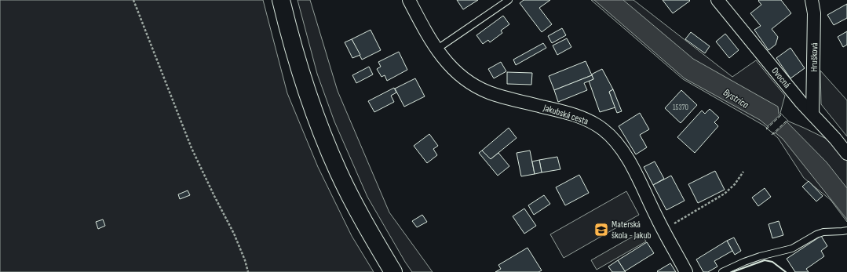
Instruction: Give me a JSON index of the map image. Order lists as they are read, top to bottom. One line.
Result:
{"streets":{"street":["Hrušková","Ovocná","Jakubská cesta"]},"crossings":[["Hrušková","Ovocná"]],"water":["Bystrica"],"places":{"school or university":["Materská škola - Jakub"]},"house_numbers":["15370"]}
